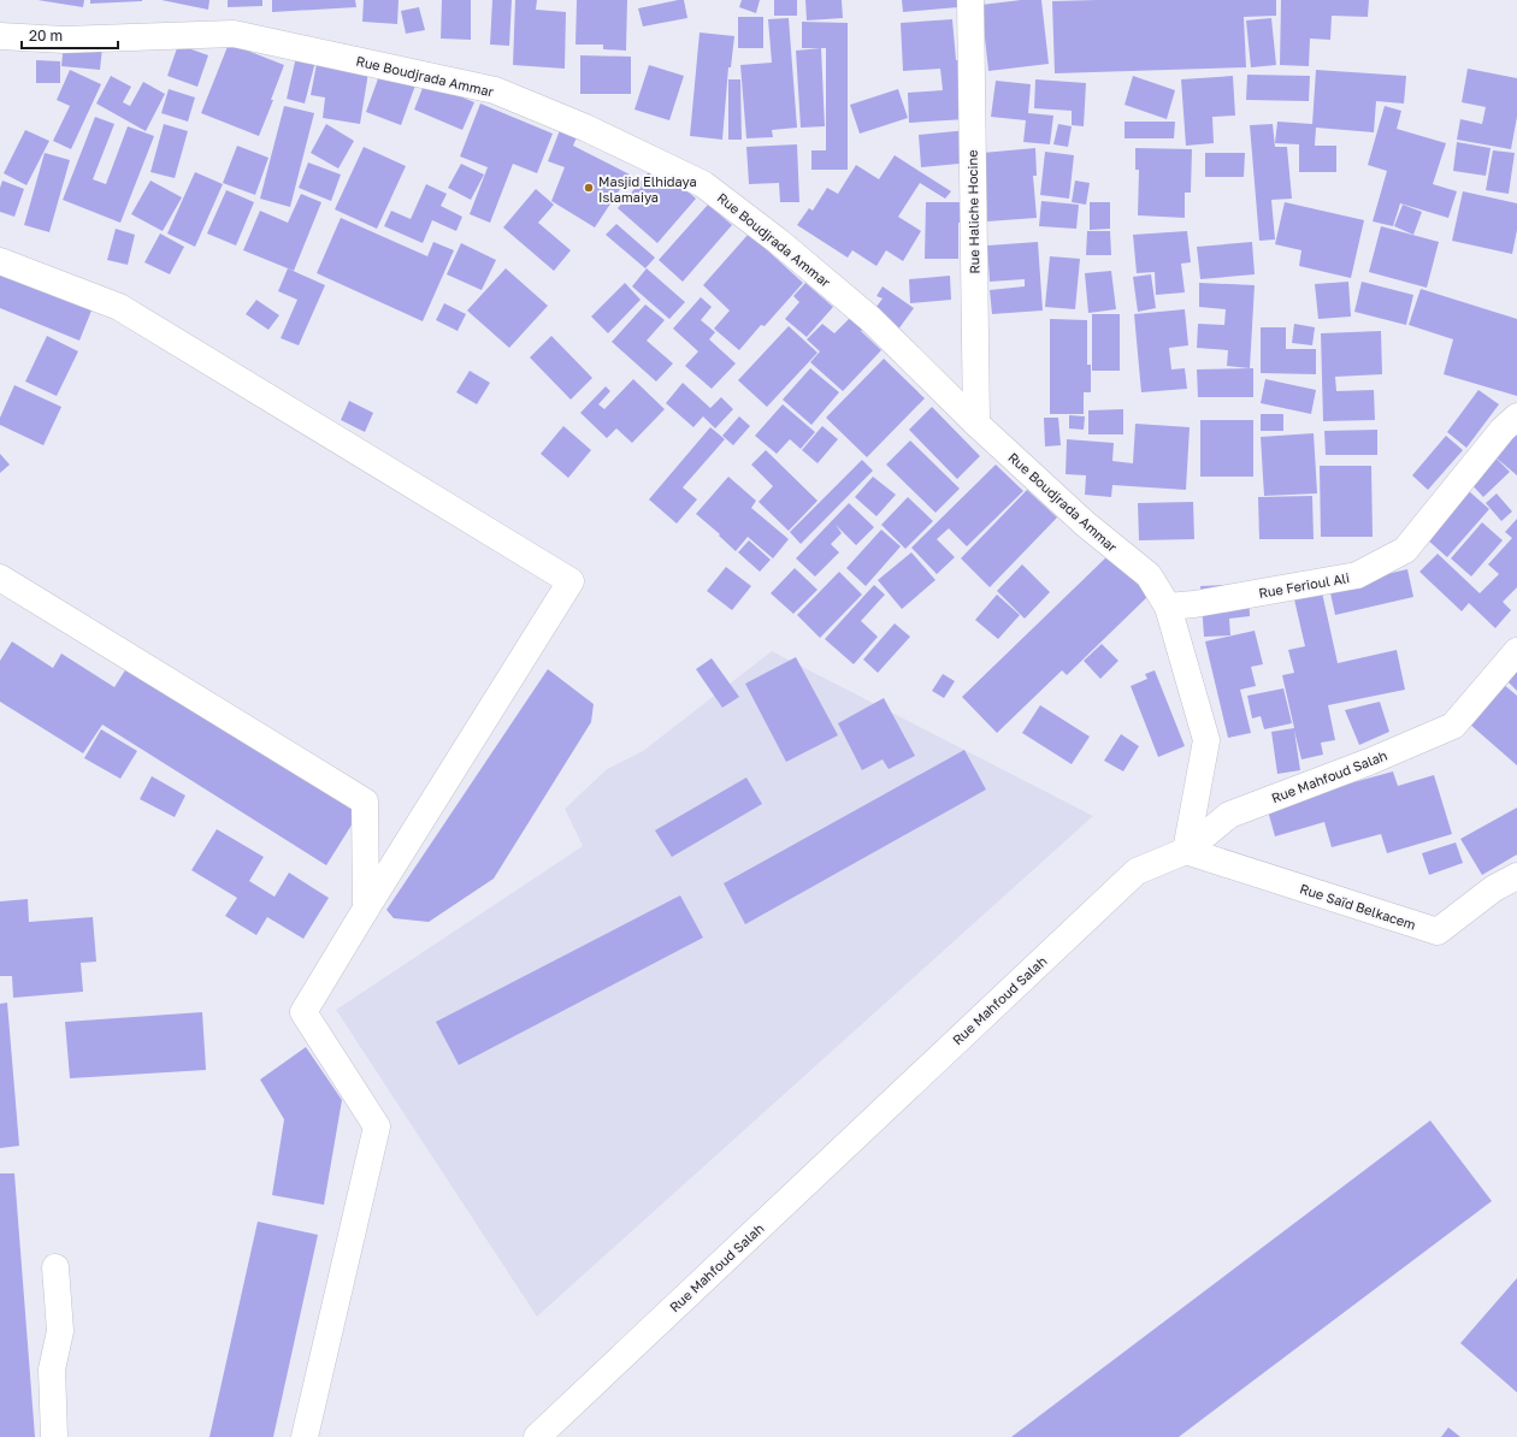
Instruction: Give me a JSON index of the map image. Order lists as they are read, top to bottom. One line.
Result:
{"streets":{"street":["Rue Boudjrada Ammar","Rue Haliche Hocine","Rue Ferioul Ali","Rue Mahfoud Salah","Rue Saïd Belkacem"]},"crossings":[["Rue Boudjrada Ammar","Rue Haliche Hocine"],["Rue Boudjrada Ammar","Rue Ferioul Ali"],["Rue Boudjrada Ammar","Rue Mahfoud Salah"],["Rue Boudjrada Ammar","Rue Saïd Belkacem"],["Rue Mahfoud Salah","Rue Saïd Belkacem"]],"places":["Masjid Elhidaya Islamaiya"],"scale_bar":"20 m"}
